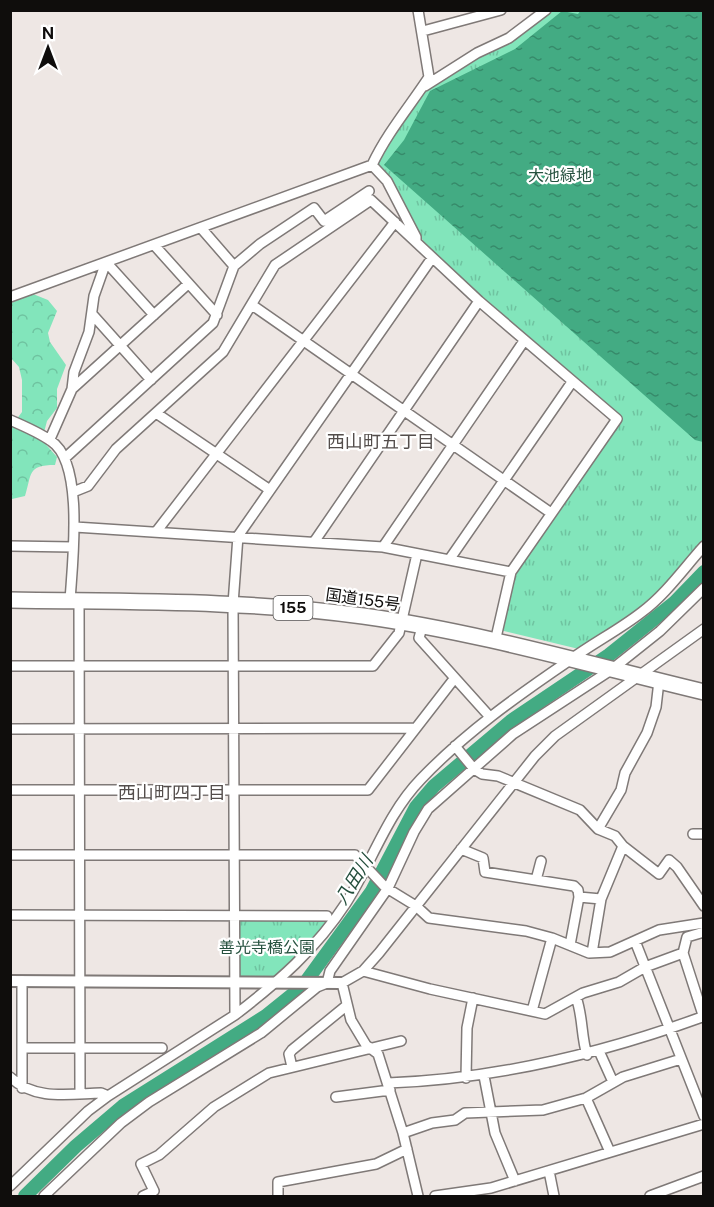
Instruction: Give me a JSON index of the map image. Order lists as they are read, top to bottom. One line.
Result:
{"streets":{"highway":["国道155号","155"]},"districts":["西山町五丁目","西山町四丁目"],"water":["八田川"],"parks":["大池緑地","善光寺橋公園"],"north":"top"}
